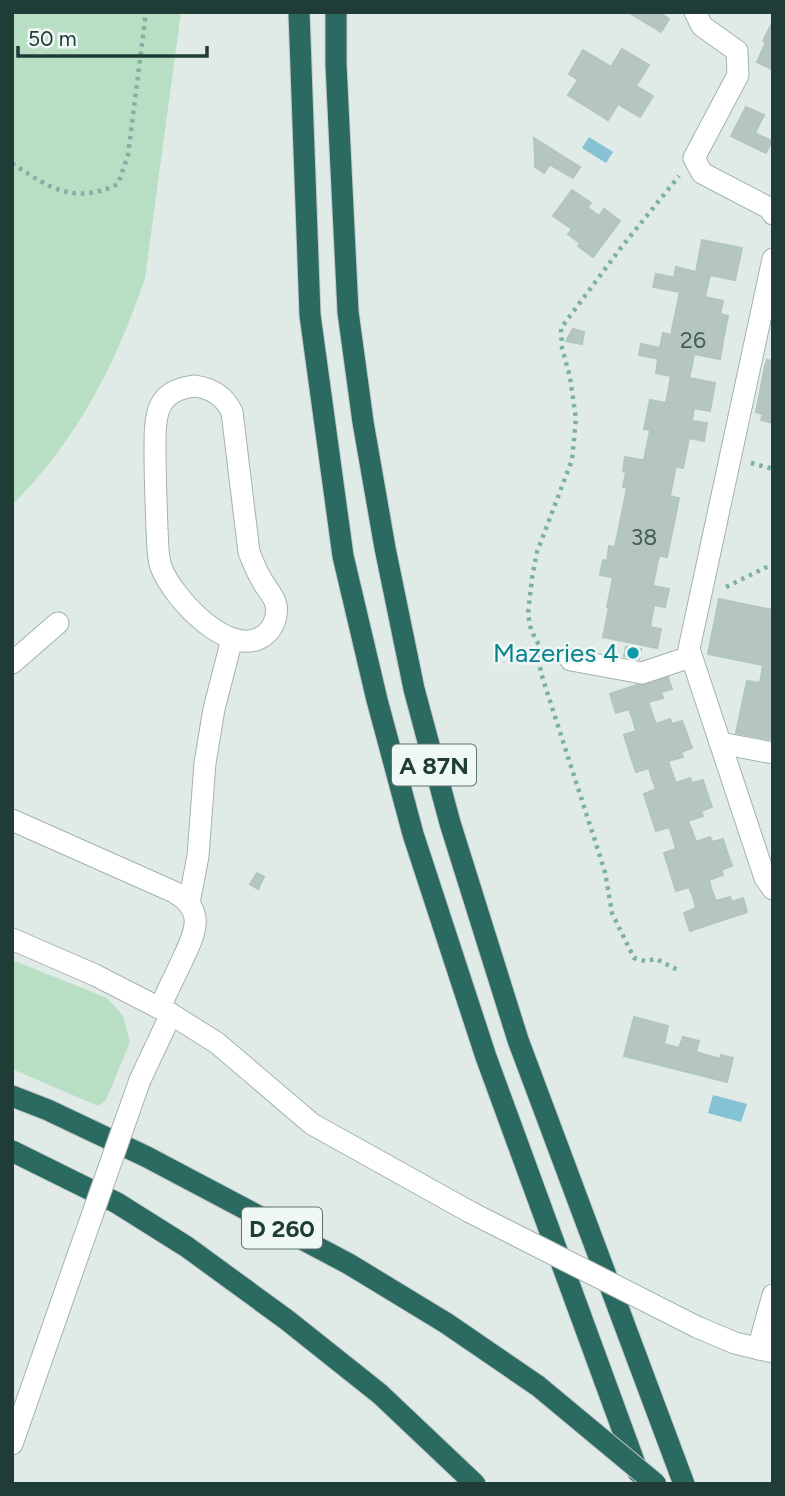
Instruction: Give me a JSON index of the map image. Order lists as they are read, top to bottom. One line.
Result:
{"streets":{"highway":["A 87N","D 260"]},"places":["Mazeries 4"],"house_numbers":["26","38"],"scale_bar":"50 m"}
